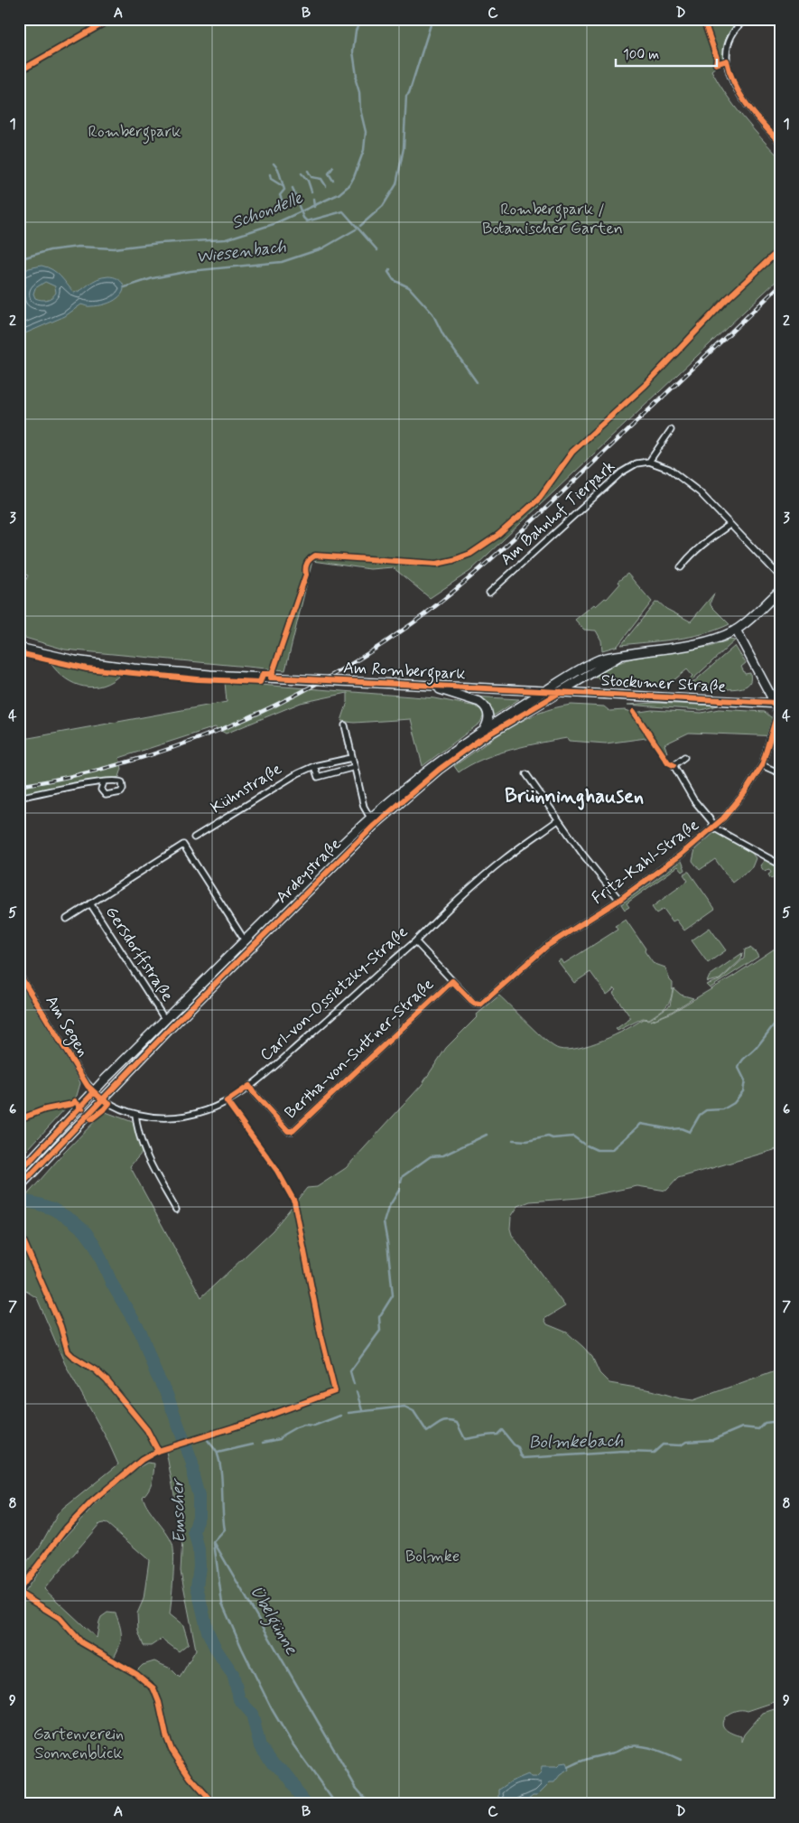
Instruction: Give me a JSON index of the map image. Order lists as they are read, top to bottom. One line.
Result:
{"streets":{"main road":["Am Rombergpark","Stockumer Straße","Ardeystraße"],"street":["Am Bahnhof Tierpark","Kühnstraße","Fritz-Kahl-Straße","Gersdorffstraße","Carl-von-Ossietzky-Straße","Am Segen","Bertha-von-Suttner-Straße"]},"crossings":[["Am Rombergpark","Stockumer Straße"],["Am Rombergpark","Ardeystraße"],["Stockumer Straße","Fritz-Kahl-Straße"],["Stockumer Straße","Ardeystraße"],["Fritz-Kahl-Straße","Bertha-von-Suttner-Straße"],["Ardeystraße","Gersdorffstraße"],["Ardeystraße","Carl-von-Ossietzky-Straße"],["Ardeystraße","Am Segen"],["Carl-von-Ossietzky-Straße","Bertha-von-Suttner-Straße"]],"districts":["Brünninghausen"],"water":["Schondelle","Wiesenbach","Bolmkebach","Emscher","Übelgünne"],"parks":["Rombergpark","Rombergpark / Botanischer Garten","Bolmke","Gartenverein Sonnenblick"],"scale_bar":"100 m","grid":{"columns":["A","B","C","D"],"rows":["1","2","3","4","5","6","7","8","9"]}}
